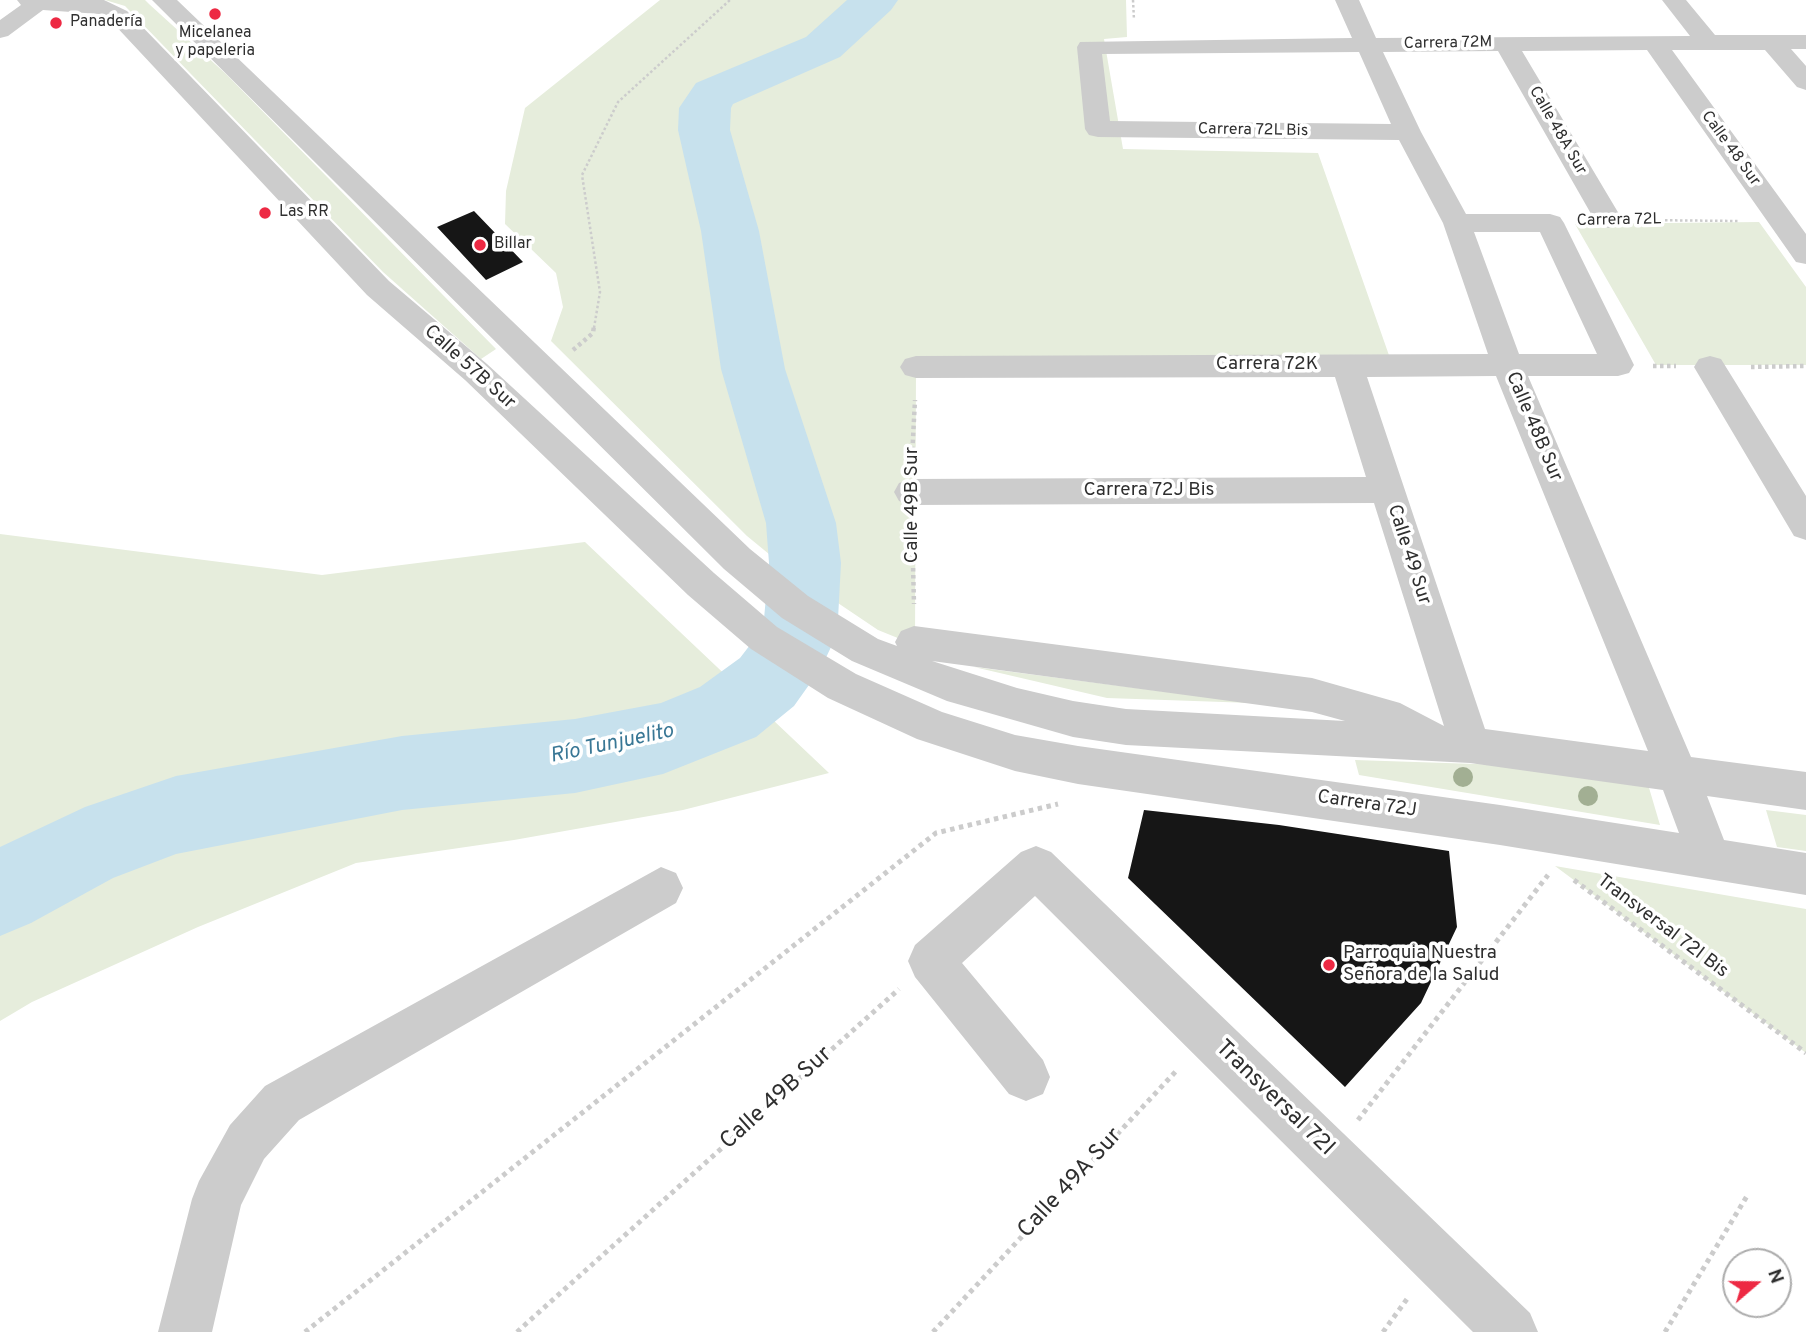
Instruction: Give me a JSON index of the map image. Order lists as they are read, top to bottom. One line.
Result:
{"streets":{"street":["Carrera 72M","Carrera 72L Bis","Calle 48A Sur","Calle 48 Sur","Carrera 72L","Carrera 72K","Calle 57B Sur","Calle 48B Sur","Carrera 72J Bis","Calle 49 Sur","Carrera 72J","Transversal 72I"],"path":["Calle 49B Sur","Transversal 72I Bis","Calle 49A Sur"]},"crossings":[["Carrera 72M","Carrera 72L Bis"],["Carrera 72M","Calle 48A Sur"],["Carrera 72M","Calle 48 Sur"],["Carrera 72M","Calle 48B Sur"],["Carrera 72L Bis","Calle 48B Sur"],["Calle 48A Sur","Carrera 72L"],["Calle 48 Sur","Carrera 72L"],["Carrera 72L","Carrera 72K"],["Carrera 72L","Calle 48B Sur"],["Carrera 72K","Calle 48B Sur"],["Carrera 72K","Calle 49B Sur"],["Carrera 72K","Calle 49 Sur"],["Calle 57B Sur","Carrera 72J"],["Calle 48B Sur","Carrera 72J"],["Carrera 72J Bis","Calle 49B Sur"],["Carrera 72J Bis","Calle 49 Sur"],["Calle 49B Sur","Transversal 72I"],["Transversal 72I","Calle 49A Sur"]],"water":["Río Tunjuelito"],"places":["Micelanea y papeleria","Panadería","Las RR","Billar","Parroquia Nuestra Señora de la Salud"],"north":"right"}
